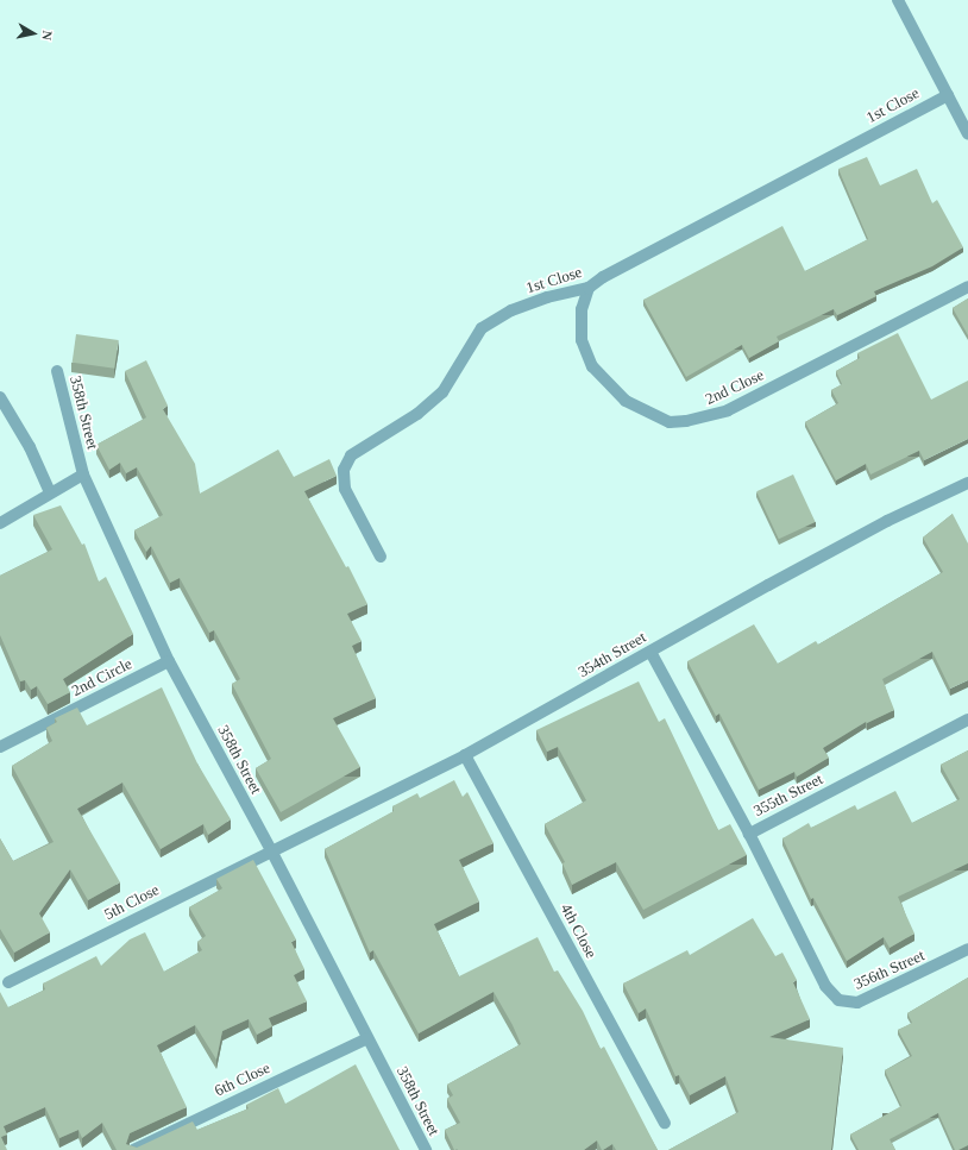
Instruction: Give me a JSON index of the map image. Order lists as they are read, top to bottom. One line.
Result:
{"streets":{"street":["1st Close","2nd Close","358th Street","354th Street","2nd Circle","355th Street","5th Close","4th Close","356th Street","6th Close"]},"crossings":[["1st Close","2nd Close"],["358th Street","354th Street"],["358th Street","2nd Circle"],["358th Street","5th Close"],["358th Street","6th Close"],["354th Street","5th Close"],["354th Street","4th Close"],["355th Street","356th Street"]],"north":"right"}
